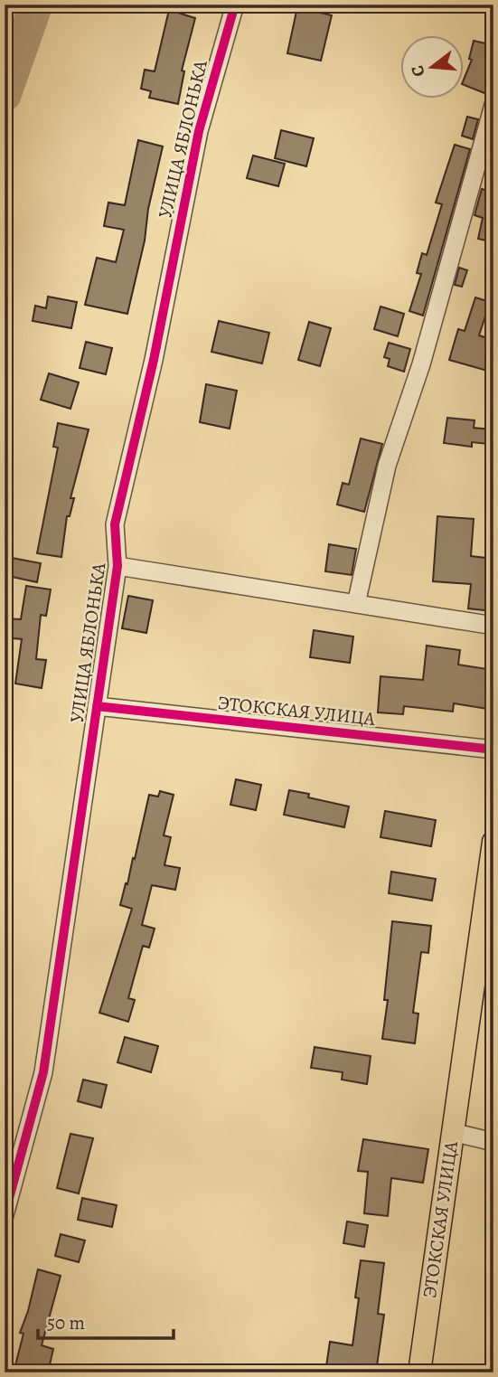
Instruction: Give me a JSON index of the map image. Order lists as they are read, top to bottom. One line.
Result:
{"streets":{"main road":["ЭТОКСКАЯ УЛИЦА"],"street":["УЛИЦА ЯБЛОНЬКА"]},"crossings":[["УЛИЦА ЯБЛОНЬКА","ЭТОКСКАЯ УЛИЦА"]],"scale_bar":"50 m","north":"left"}
